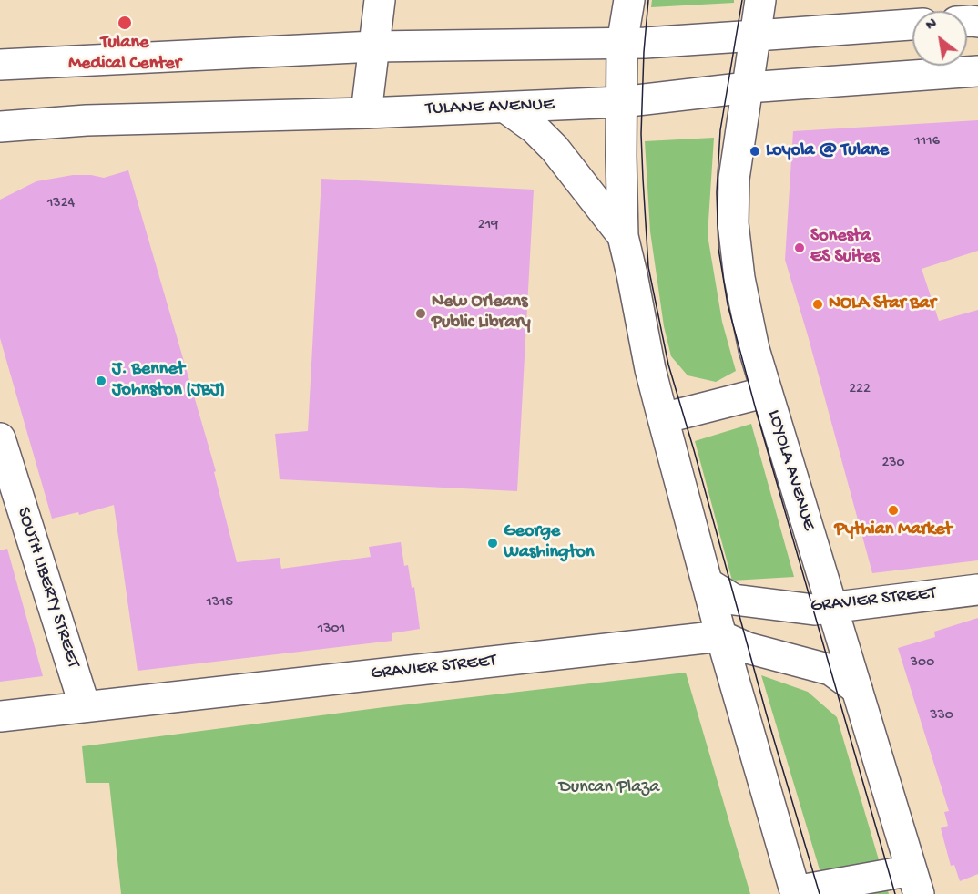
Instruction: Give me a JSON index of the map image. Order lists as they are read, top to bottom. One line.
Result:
{"streets":{"street":["TULANE AVENUE","LOYOLA AVENUE","SOUTH LIBERTY STREET","GRAVIER STREET"]},"crossings":[["TULANE AVENUE","LOYOLA AVENUE"],["LOYOLA AVENUE","GRAVIER STREET"],["SOUTH LIBERTY STREET","GRAVIER STREET"]],"parks":["Duncan Plaza"],"places":["Tulane Medical Center","Loyola @ Tulane","Sonesta ES Suites","NOLA Star Bar","New Orleans Public Library","J. Bennet Johnston (JBJ)","Pythian Market","George Washington"],"house_numbers":["1116","1324","219","222","230","1315","1301","300","330"],"north":"top left"}
